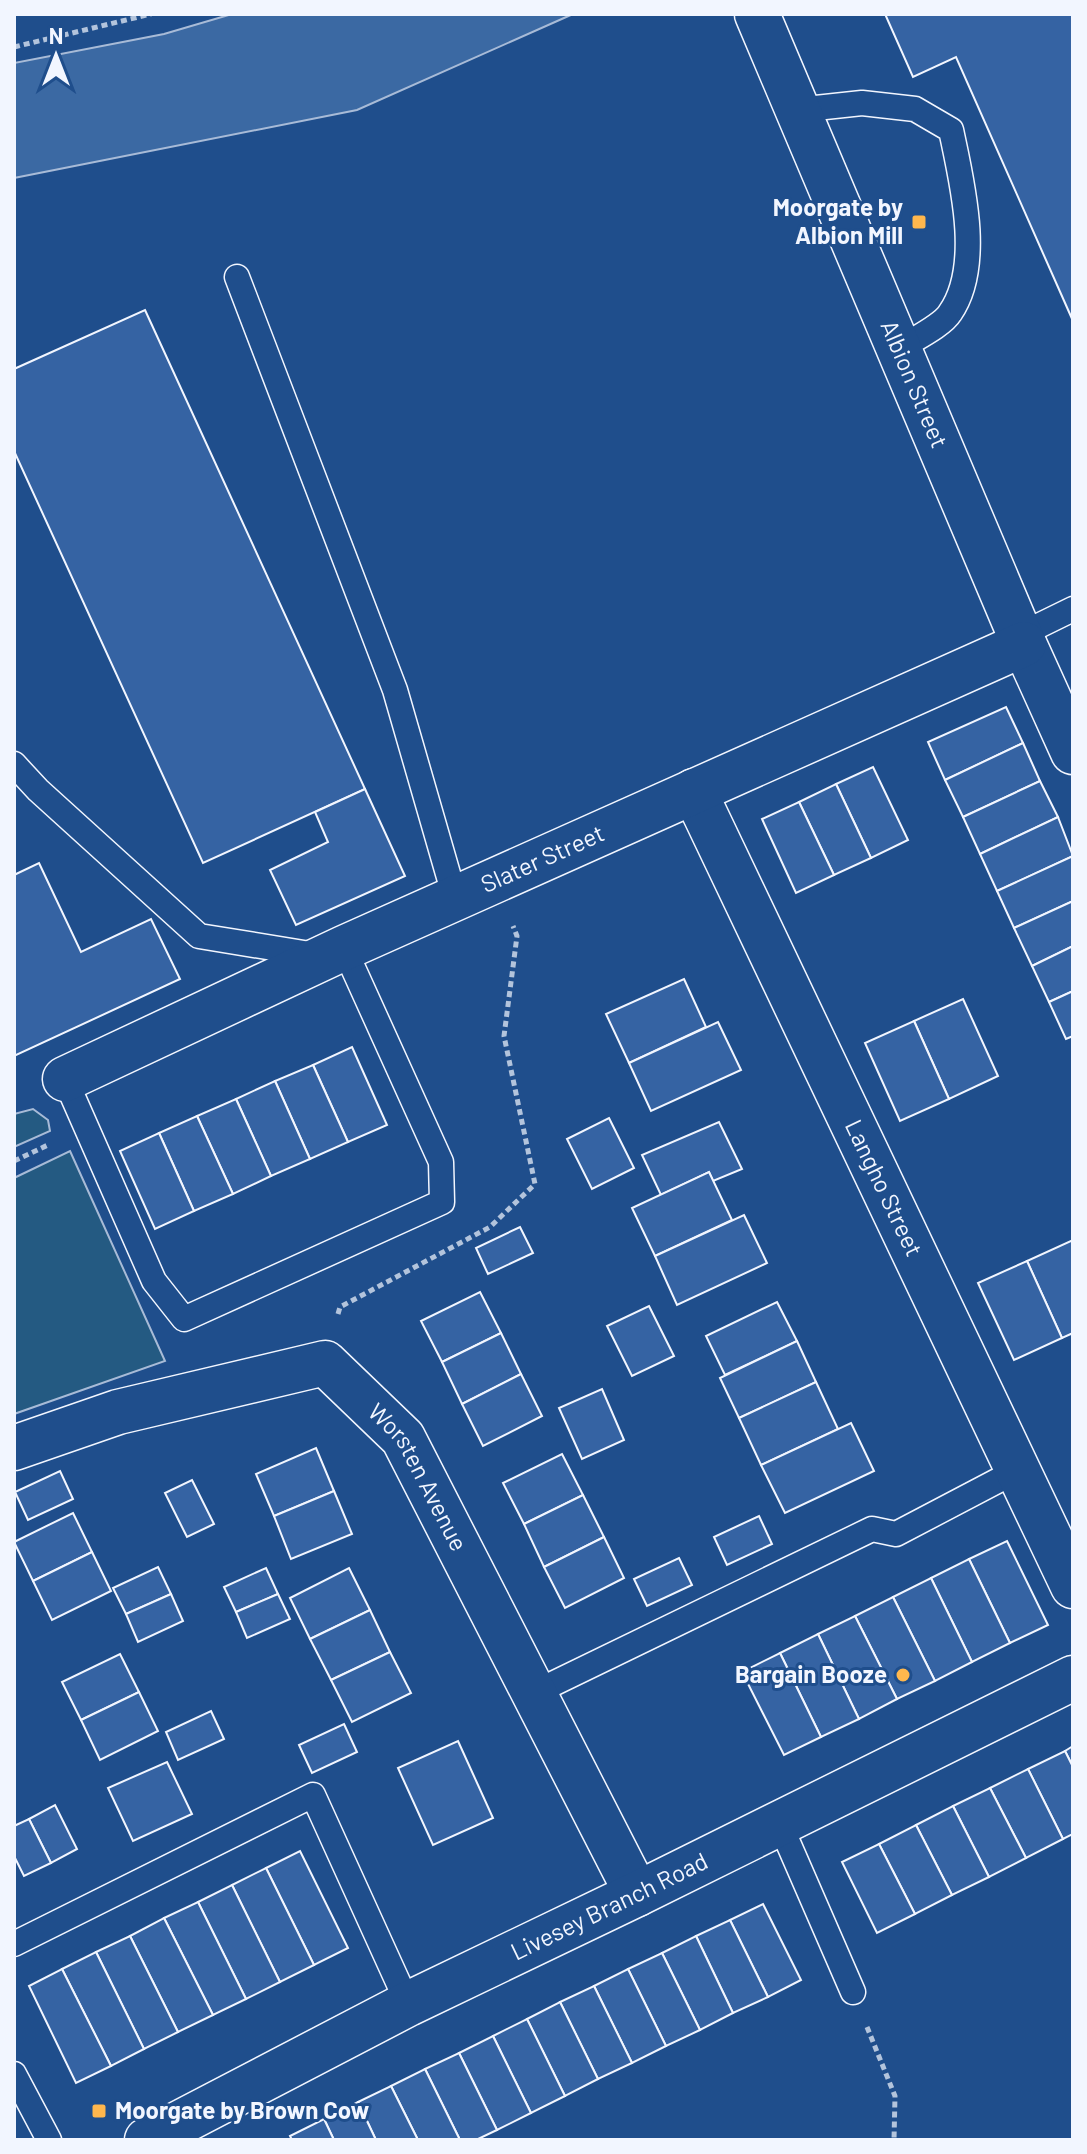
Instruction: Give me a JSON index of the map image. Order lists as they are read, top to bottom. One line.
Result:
{"streets":{"street":["Albion Street","Slater Street","Langho Street","Worsten Avenue","Livesey Branch Road"]},"crossings":[["Albion Street","Slater Street"],["Slater Street","Langho Street"],["Worsten Avenue","Livesey Branch Road"]],"places":{"transit":["Moorgate by Albion Mill","Moorgate by Brown Cow"],"other":["Bargain Booze"]},"north":"top"}
